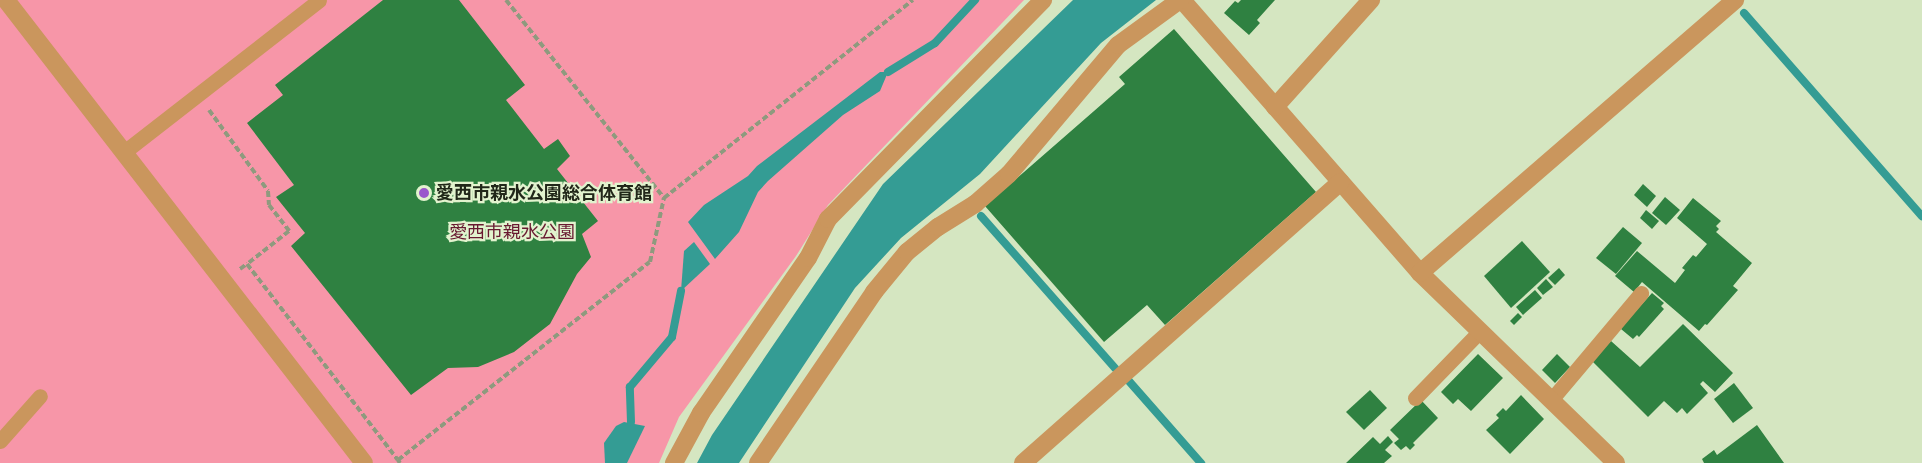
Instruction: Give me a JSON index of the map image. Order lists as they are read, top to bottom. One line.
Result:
{"parks":["愛西市親水公園"],"places":["愛西市親水公園総合体育館"]}
